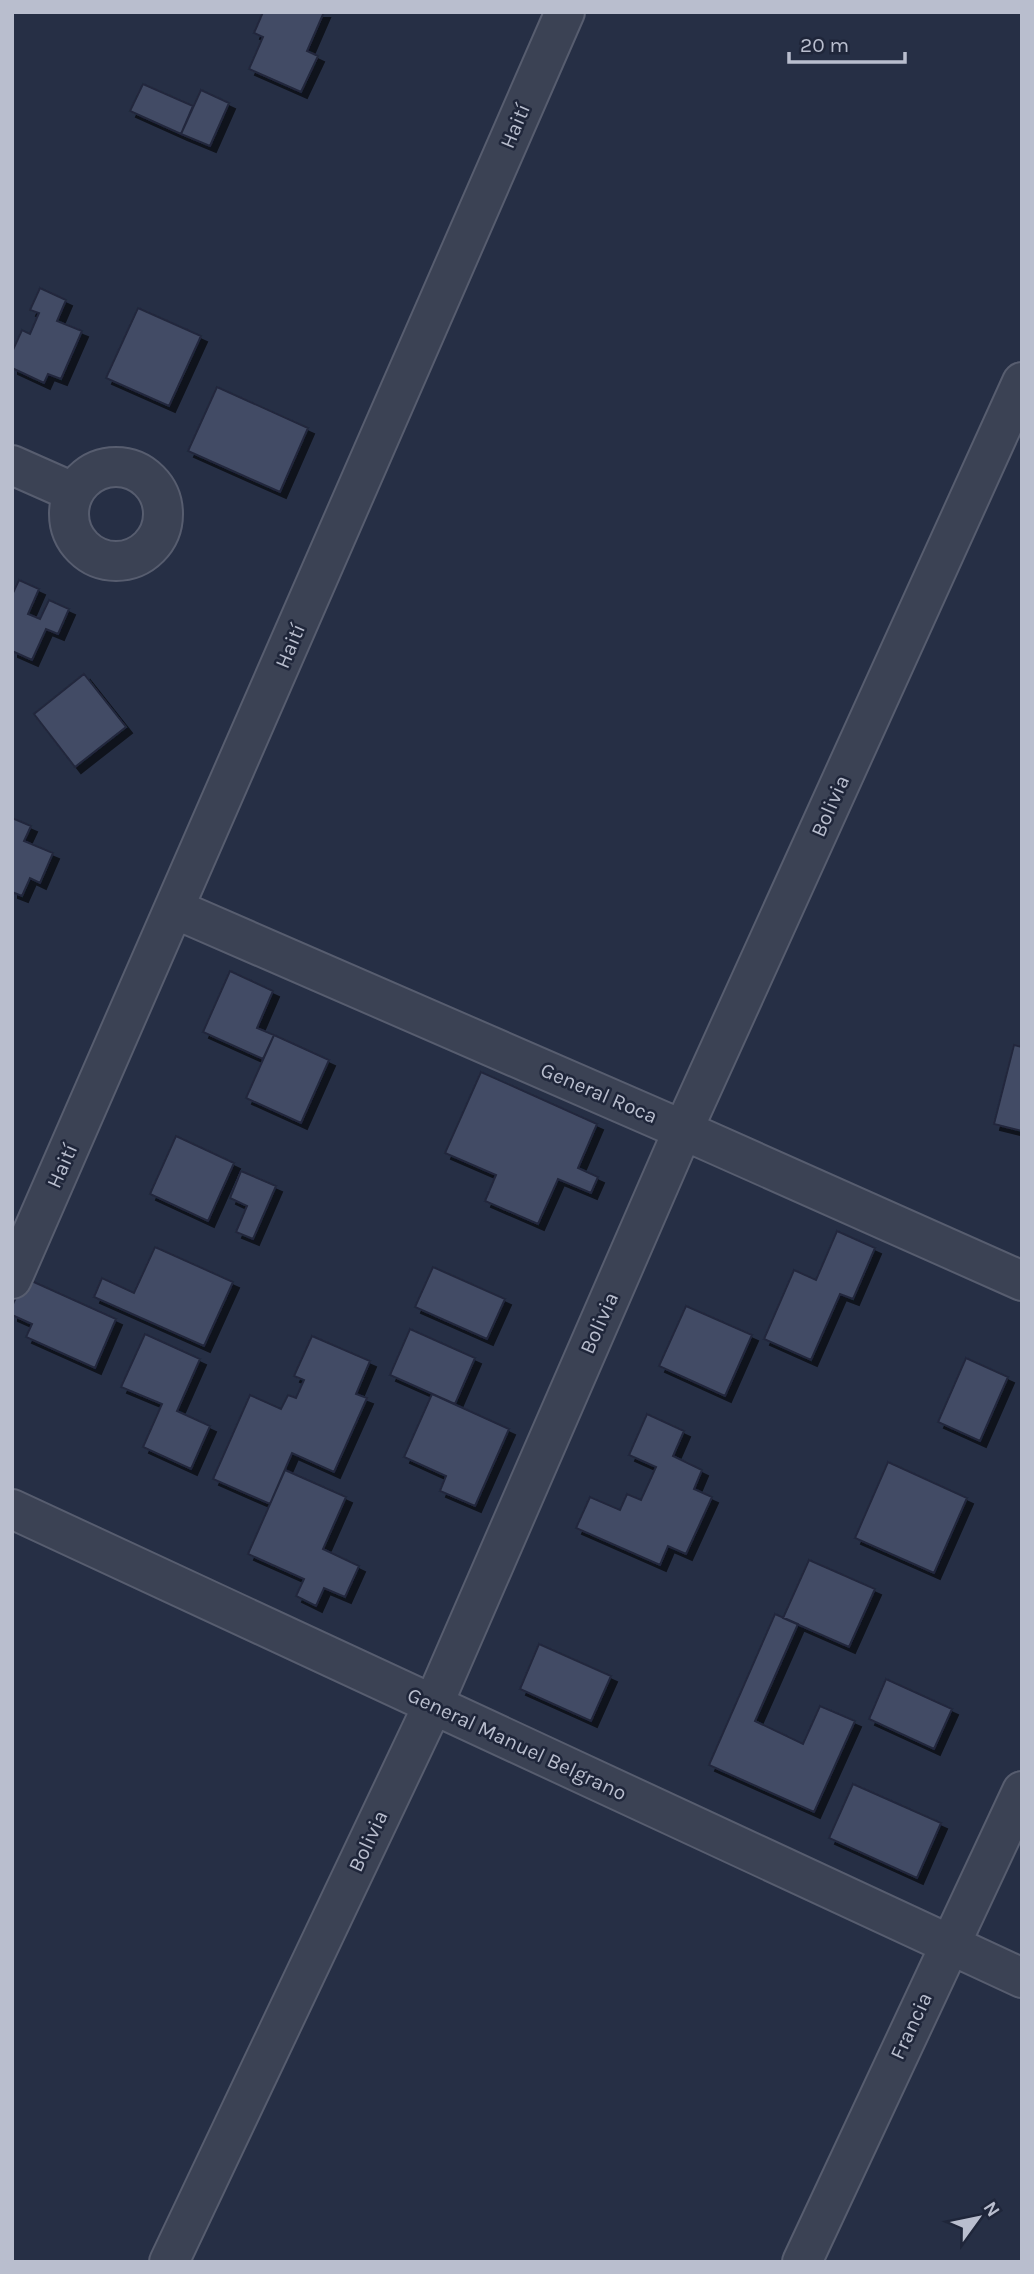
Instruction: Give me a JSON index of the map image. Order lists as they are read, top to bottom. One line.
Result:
{"streets":{"street":["Haití","Bolivia","General Roca","General Manuel Belgrano","Francia"]},"crossings":[["Haití","General Roca"],["Bolivia","General Roca"],["Bolivia","General Manuel Belgrano"],["General Manuel Belgrano","Francia"]],"scale_bar":"20 m","north":"top right"}
